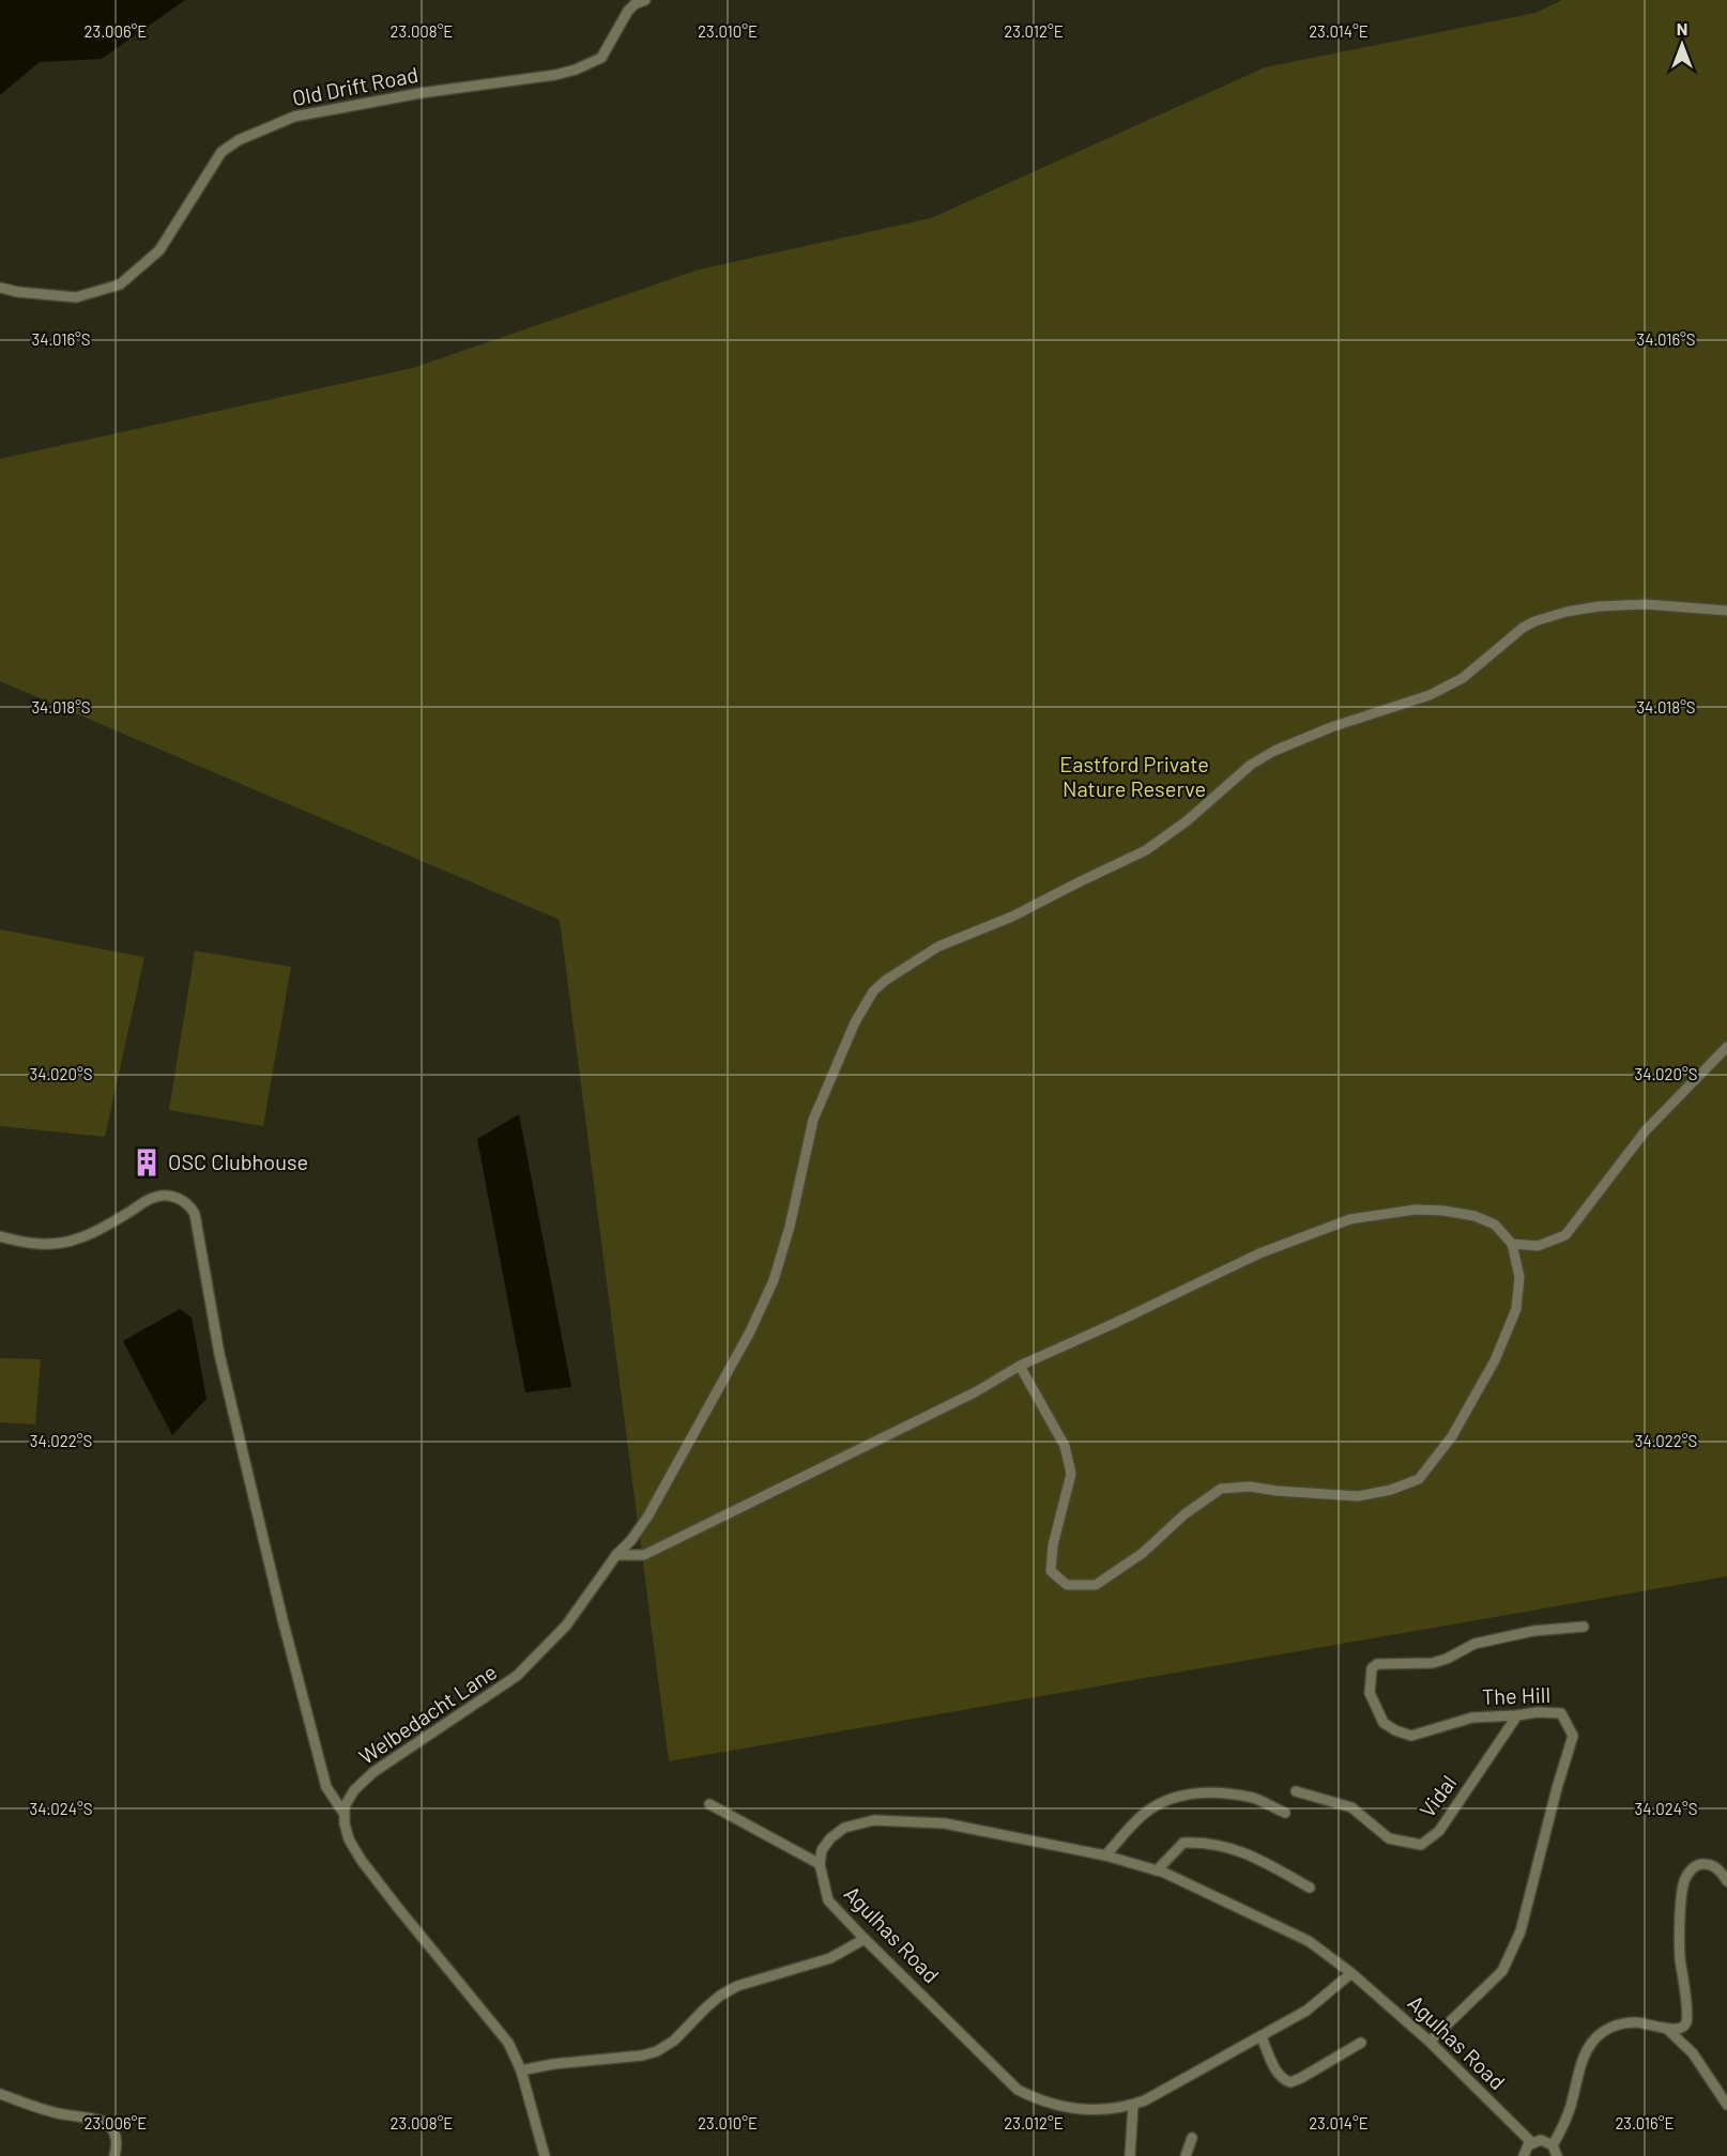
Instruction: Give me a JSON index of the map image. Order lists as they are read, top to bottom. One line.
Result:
{"streets":{"street":["Old Drift Road","The Hill","Welbedacht Lane","Vidal","Agulhas Road"]},"crossings":[["The Hill","Vidal"],["The Hill","Agulhas Road"]],"parks":["Eastford Private Nature Reserve"],"places":{"building":["OSC Clubhouse"]},"north":"top","coordinates":["23.006°E","23.008°E","23.010°E","23.012°E","23.014°E","34.016°S","34.018°S","34.020°S","34.022°S","34.024°S","23.016°E"]}
